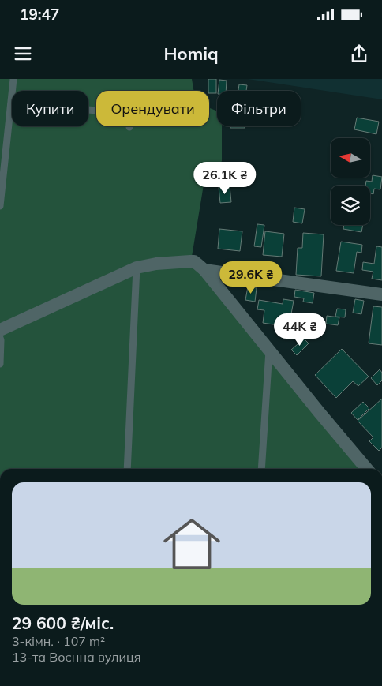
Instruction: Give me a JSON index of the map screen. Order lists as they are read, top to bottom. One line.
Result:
{"north":"left","page":{"status":"19:47","header":"Homiq","chip":["Купити","Орендувати","Фільтри"],"price":["26.1K ₴","29.6K ₴","44K ₴"],"list":[{"name":"29 600 ₴/міс.","note":"3-кімн. · 107 m² · 13-та Воєнна вулиця"}]}}
